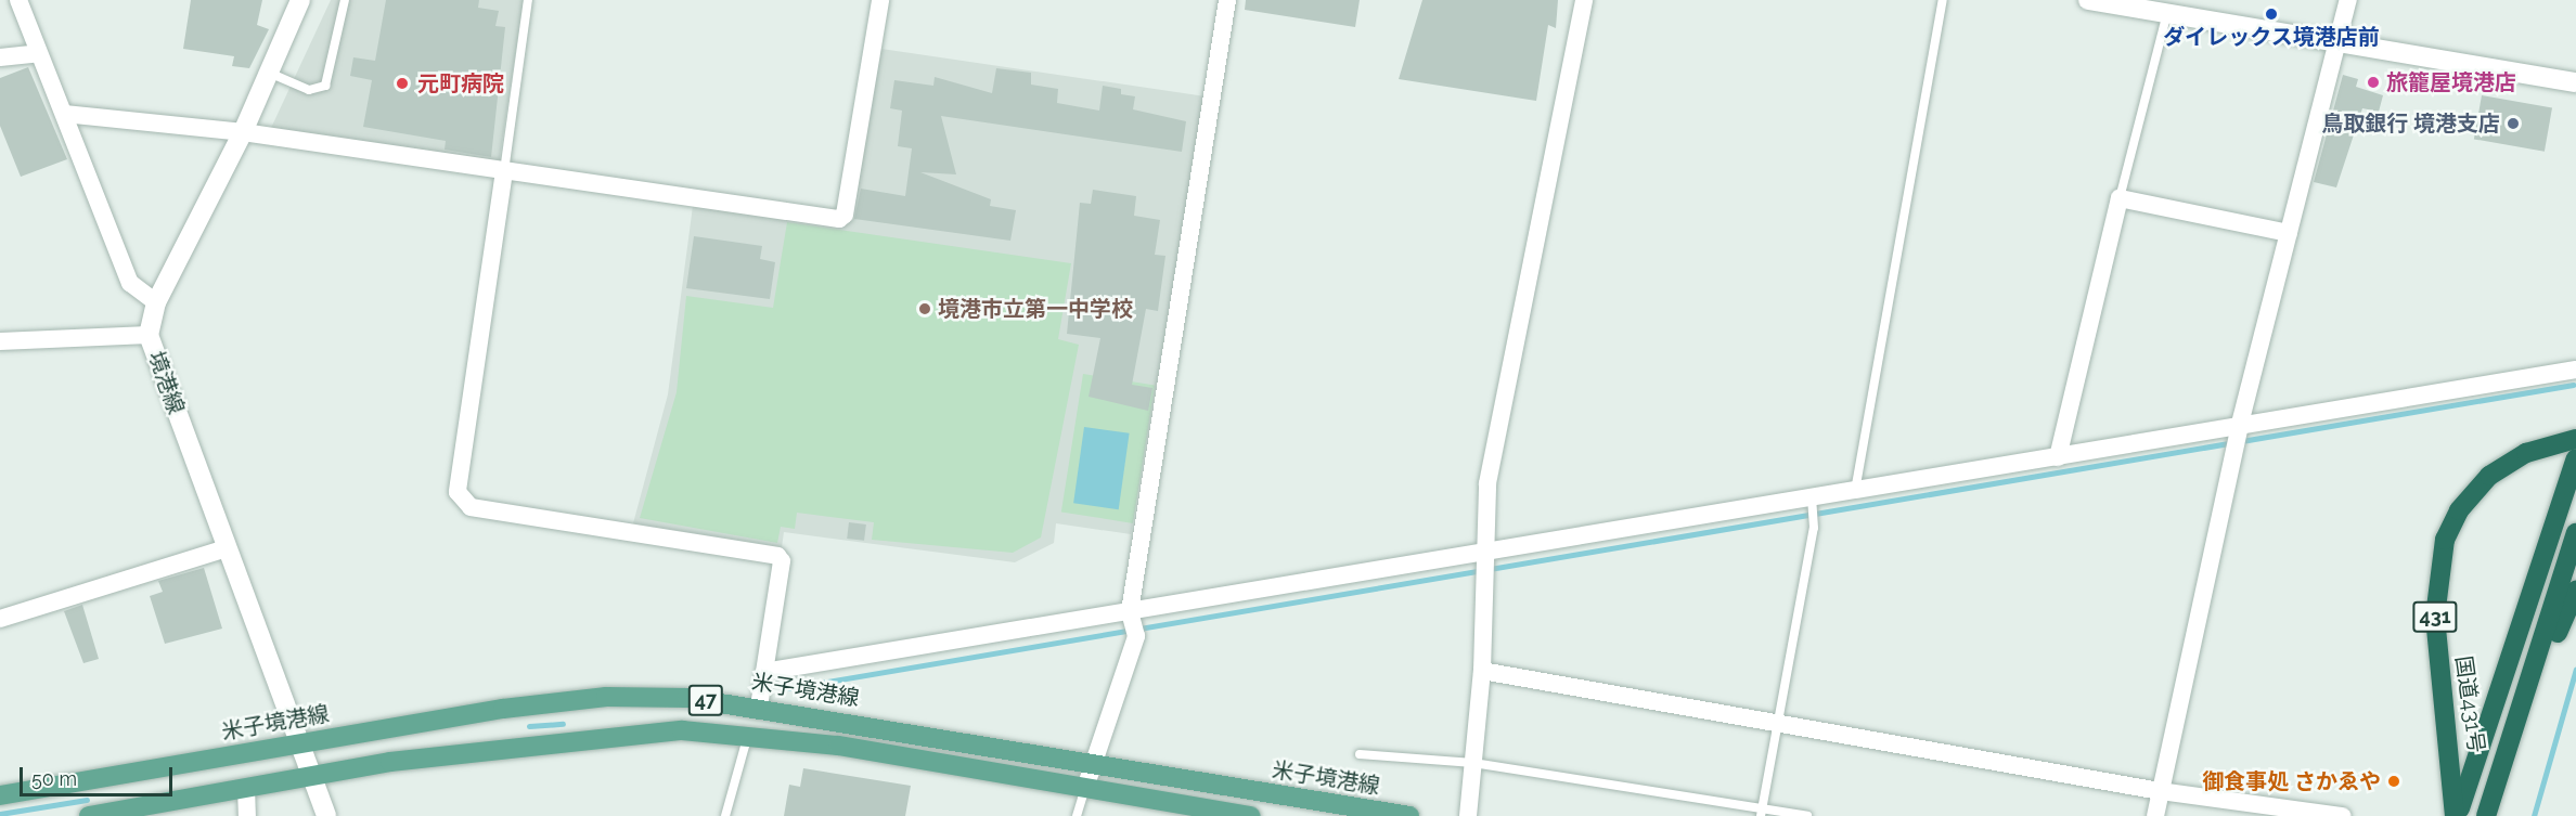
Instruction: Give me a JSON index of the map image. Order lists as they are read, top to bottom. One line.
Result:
{"streets":{"highway":["431","国道431号"],"main road":["境港線","米子境港線","47"]},"crossings":[["境港線","米子境港線"],["境港線","47"]],"places":["ダイレックス境港店前","旅籠屋境港店","元町病院","鳥取銀行 境港支店","境港市立第一中学校","御食事処 さかゑや"],"scale_bar":"50 m"}
